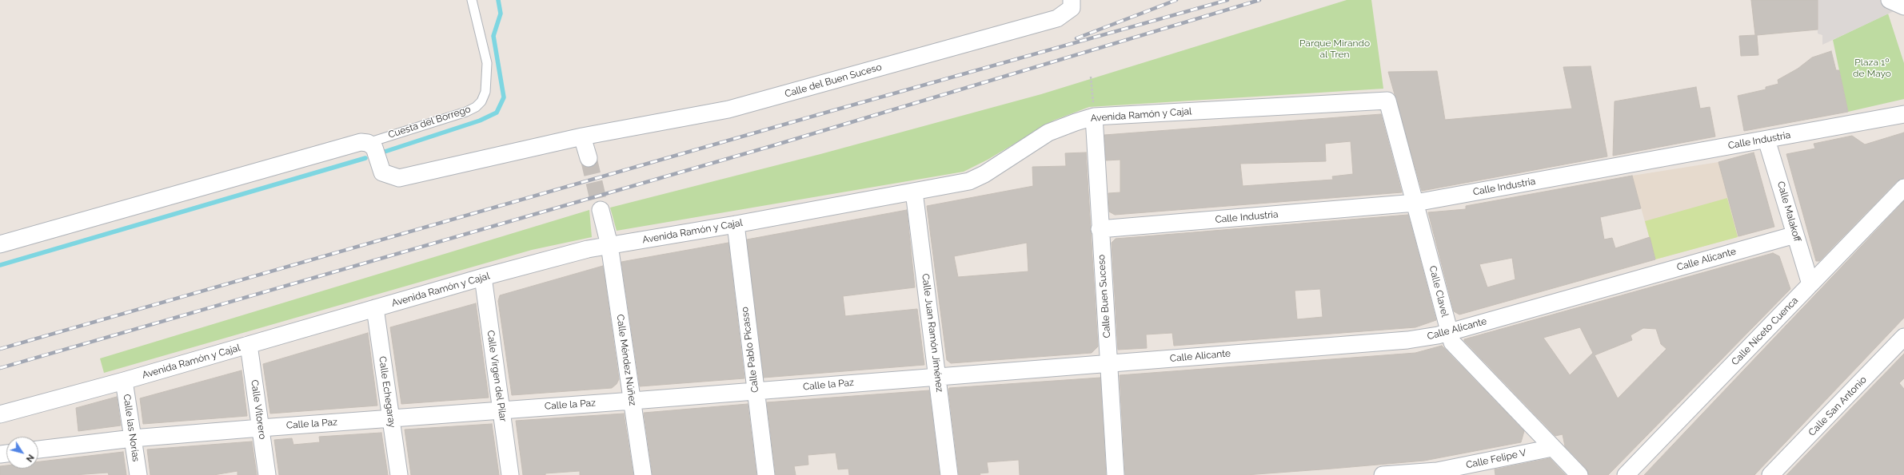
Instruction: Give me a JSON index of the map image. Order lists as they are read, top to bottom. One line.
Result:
{"streets":{"street":["Calle del Buen Suceso","Avenida Ramón y Cajal","Calle Industria","Calle Malakoff","Calle Alicante","Calle Clavel","Calle Buen Suceso","Calle Niceto Cuenca","Calle Juan Ramón Jiménez","Calle Pablo Picasso","Calle Méndez Núñez","Calle Virgen del Pilar","Calle la Paz","Calle Echegaray","Calle San Antonio","Calle Vitorero","Calle las Norias","Calle Felipe V"],"lane":["Cuesta del Borrego"]},"crossings":[["Avenida Ramón y Cajal","Calle Clavel"],["Avenida Ramón y Cajal","Calle Buen Suceso"],["Avenida Ramón y Cajal","Calle Juan Ramón Jiménez"],["Avenida Ramón y Cajal","Calle Pablo Picasso"],["Avenida Ramón y Cajal","Calle Méndez Núñez"],["Avenida Ramón y Cajal","Calle Virgen del Pilar"],["Avenida Ramón y Cajal","Calle Echegaray"],["Avenida Ramón y Cajal","Calle Vitorero"],["Avenida Ramón y Cajal","Calle las Norias"],["Calle Industria","Calle Malakoff"],["Calle Industria","Calle Clavel"],["Calle Industria","Calle Buen Suceso"],["Calle Malakoff","Calle Alicante"],["Calle Malakoff","Calle Niceto Cuenca"],["Calle Alicante","Calle Clavel"],["Calle Alicante","Calle Buen Suceso"],["Calle Alicante","Calle la Paz"],["Calle Clavel","Calle Felipe V"],["Calle Buen Suceso","Calle la Paz"],["Calle Juan Ramón Jiménez","Calle la Paz"],["Calle Pablo Picasso","Calle la Paz"],["Calle Méndez Núñez","Calle la Paz"],["Calle Virgen del Pilar","Calle la Paz"],["Calle la Paz","Calle Echegaray"],["Calle la Paz","Calle Vitorero"],["Calle la Paz","Calle las Norias"]],"parks":["Parque Mirando al Tren","Plaza 1º de Mayo"],"north":"bottom right"}
